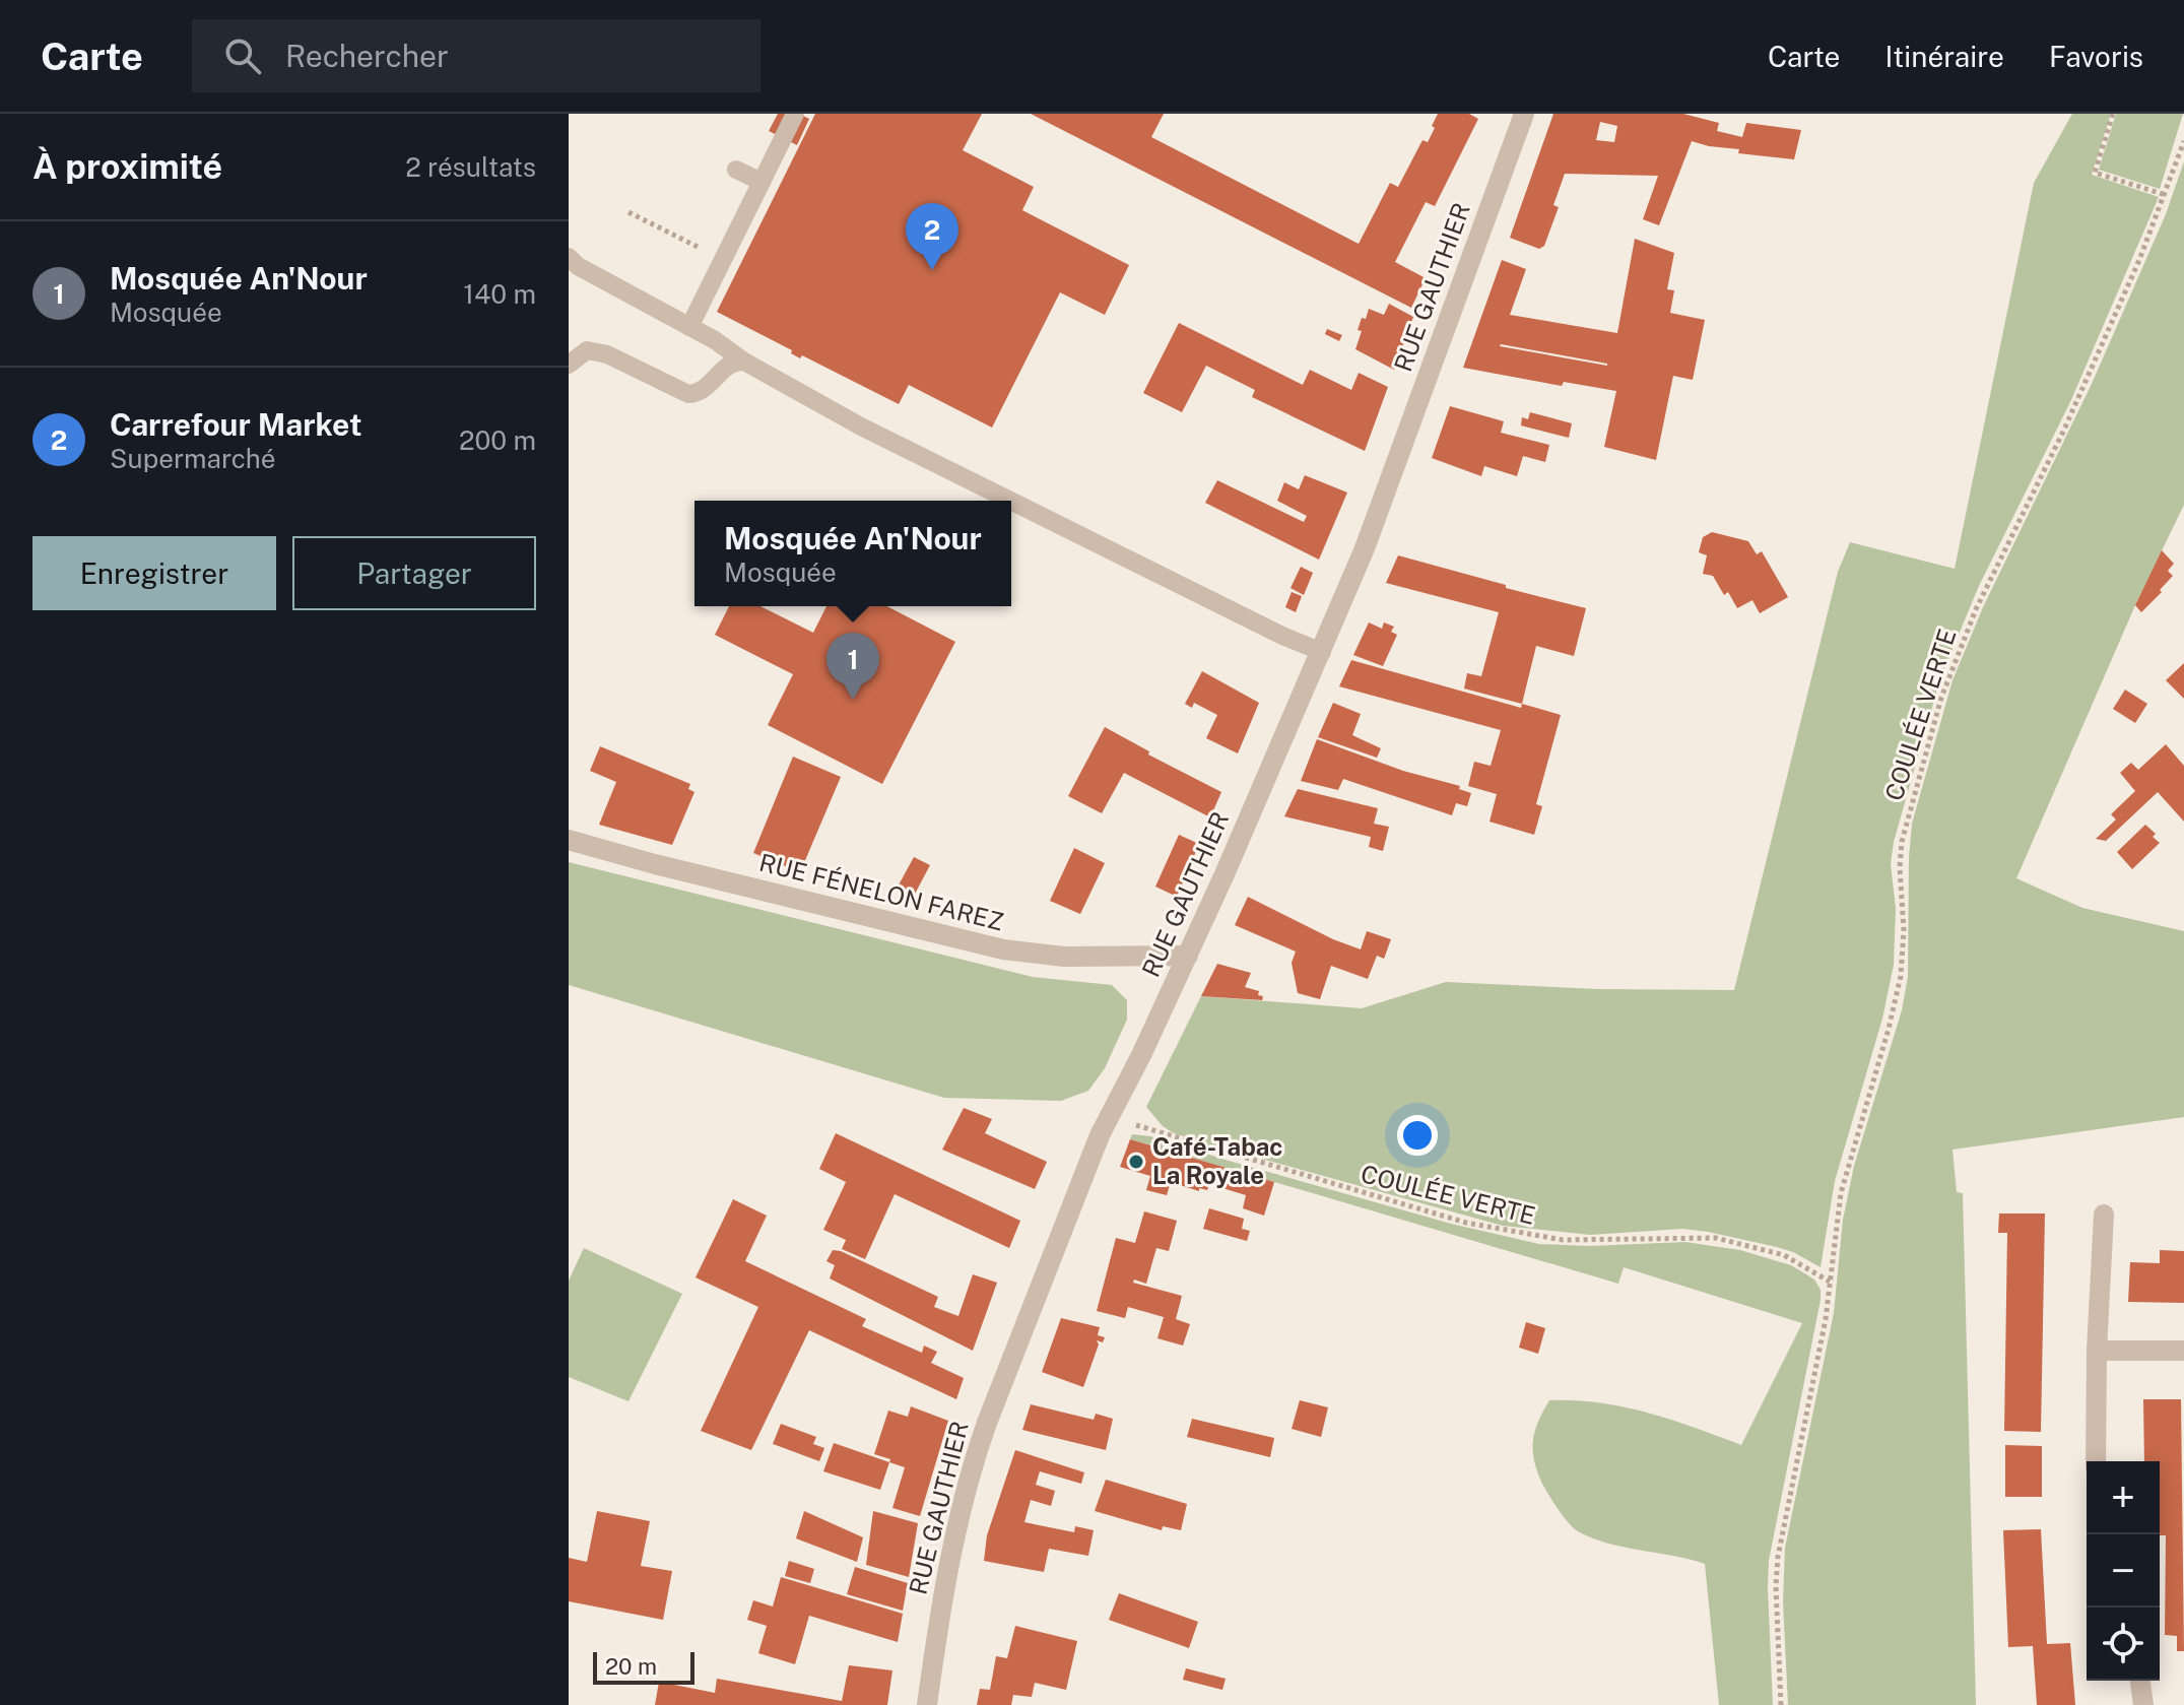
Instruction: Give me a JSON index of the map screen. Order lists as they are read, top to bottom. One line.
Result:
{"streets":{"street":["RUE GAUTHIER","RUE FÉNELON FAREZ"],"path":["COULÉE VERTE"]},"crossings":[["RUE GAUTHIER","COULÉE VERTE"],["RUE GAUTHIER","RUE FÉNELON FAREZ"]],"places":["Café-Tabac La Royale"],"scale_bar":"20 m","page":{"header":"Carte","search":"Rechercher","nav":["Carte","Itinéraire","Favoris"],"heading":["À proximité","2 résultats"],"pins":["2","1"],"list":[{"mark":"1","name":"Mosquée An'Nour","note":"Mosquée","value":"140 m"},{"mark":"2","name":"Carrefour Market","note":"Supermarché","value":"200 m"}],"popup":["Mosquée An'Nour","Mosquée"],"buttons":["Enregistrer","Partager"],"map_buttons":["+","−"],"scale":"20 m"}}
